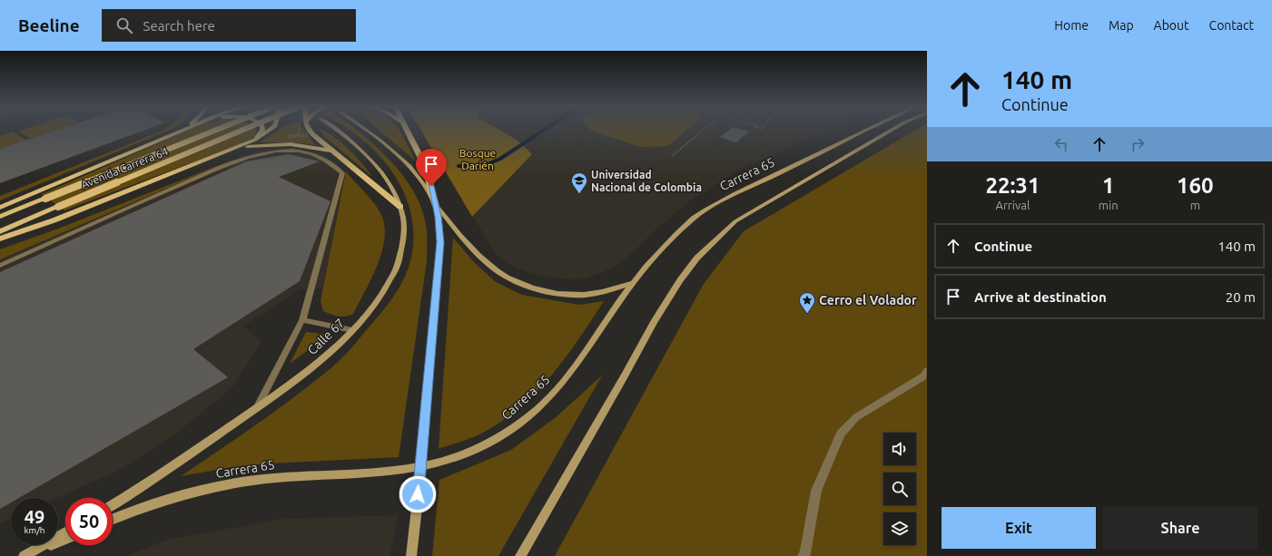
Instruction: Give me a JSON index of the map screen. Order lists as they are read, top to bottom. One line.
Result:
{"streets":{"main road":["Avenida Carrera 64","Carrera 65","Calle 67"]},"parks":["Bosque Darién"],"places":{"school or university":["Universidad Nacional de Colombia"],"place":["Cerro el Volador"]},"page":{"header":"Beeline","search":"Search here","nav":["Home","Map","About","Contact"],"turn":["140 m","Continue"],"eta":["22:31","Arrival","1","min","160","m"],"list":[{"name":"Continue","value":"140 m"},{"name":"Arrive at destination","value":"20 m"}],"speed":"49 km/h","limit":"50","buttons":["Exit","Share"]}}
